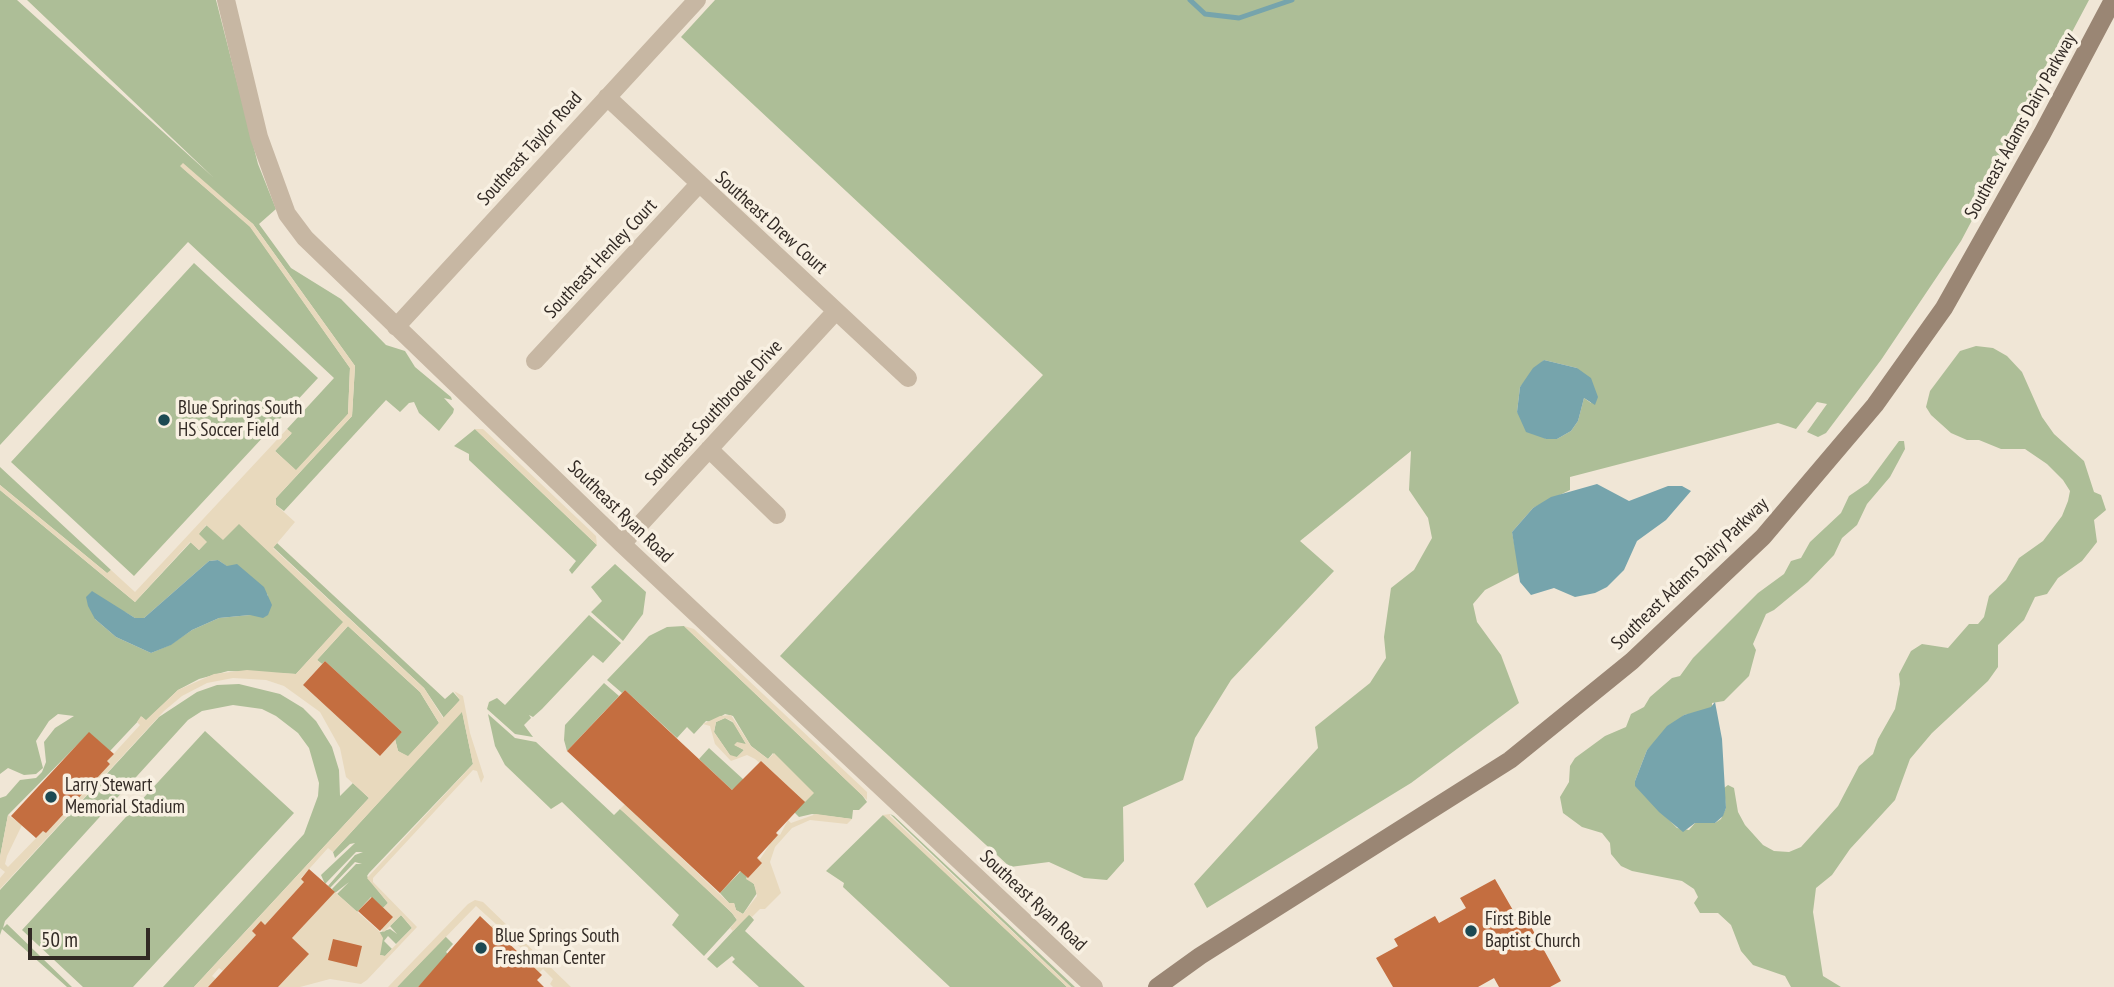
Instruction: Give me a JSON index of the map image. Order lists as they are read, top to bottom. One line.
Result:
{"streets":{"main road":["Southeast Adams Dairy Parkway"],"street":["Southeast Taylor Road","Southeast Drew Court","Southeast Henley Court","Southeast Southbrooke Drive","Southeast Ryan Road"]},"crossings":[["Southeast Taylor Road","Southeast Drew Court"],["Southeast Taylor Road","Southeast Ryan Road"],["Southeast Drew Court","Southeast Henley Court"],["Southeast Drew Court","Southeast Southbrooke Drive"],["Southeast Southbrooke Drive","Southeast Ryan Road"]],"places":["Blue Springs South HS Soccer Field","Larry Stewart Memorial Stadium","First Bible Baptist Church","Blue Springs South Freshman Center"],"scale_bar":"50 m"}
